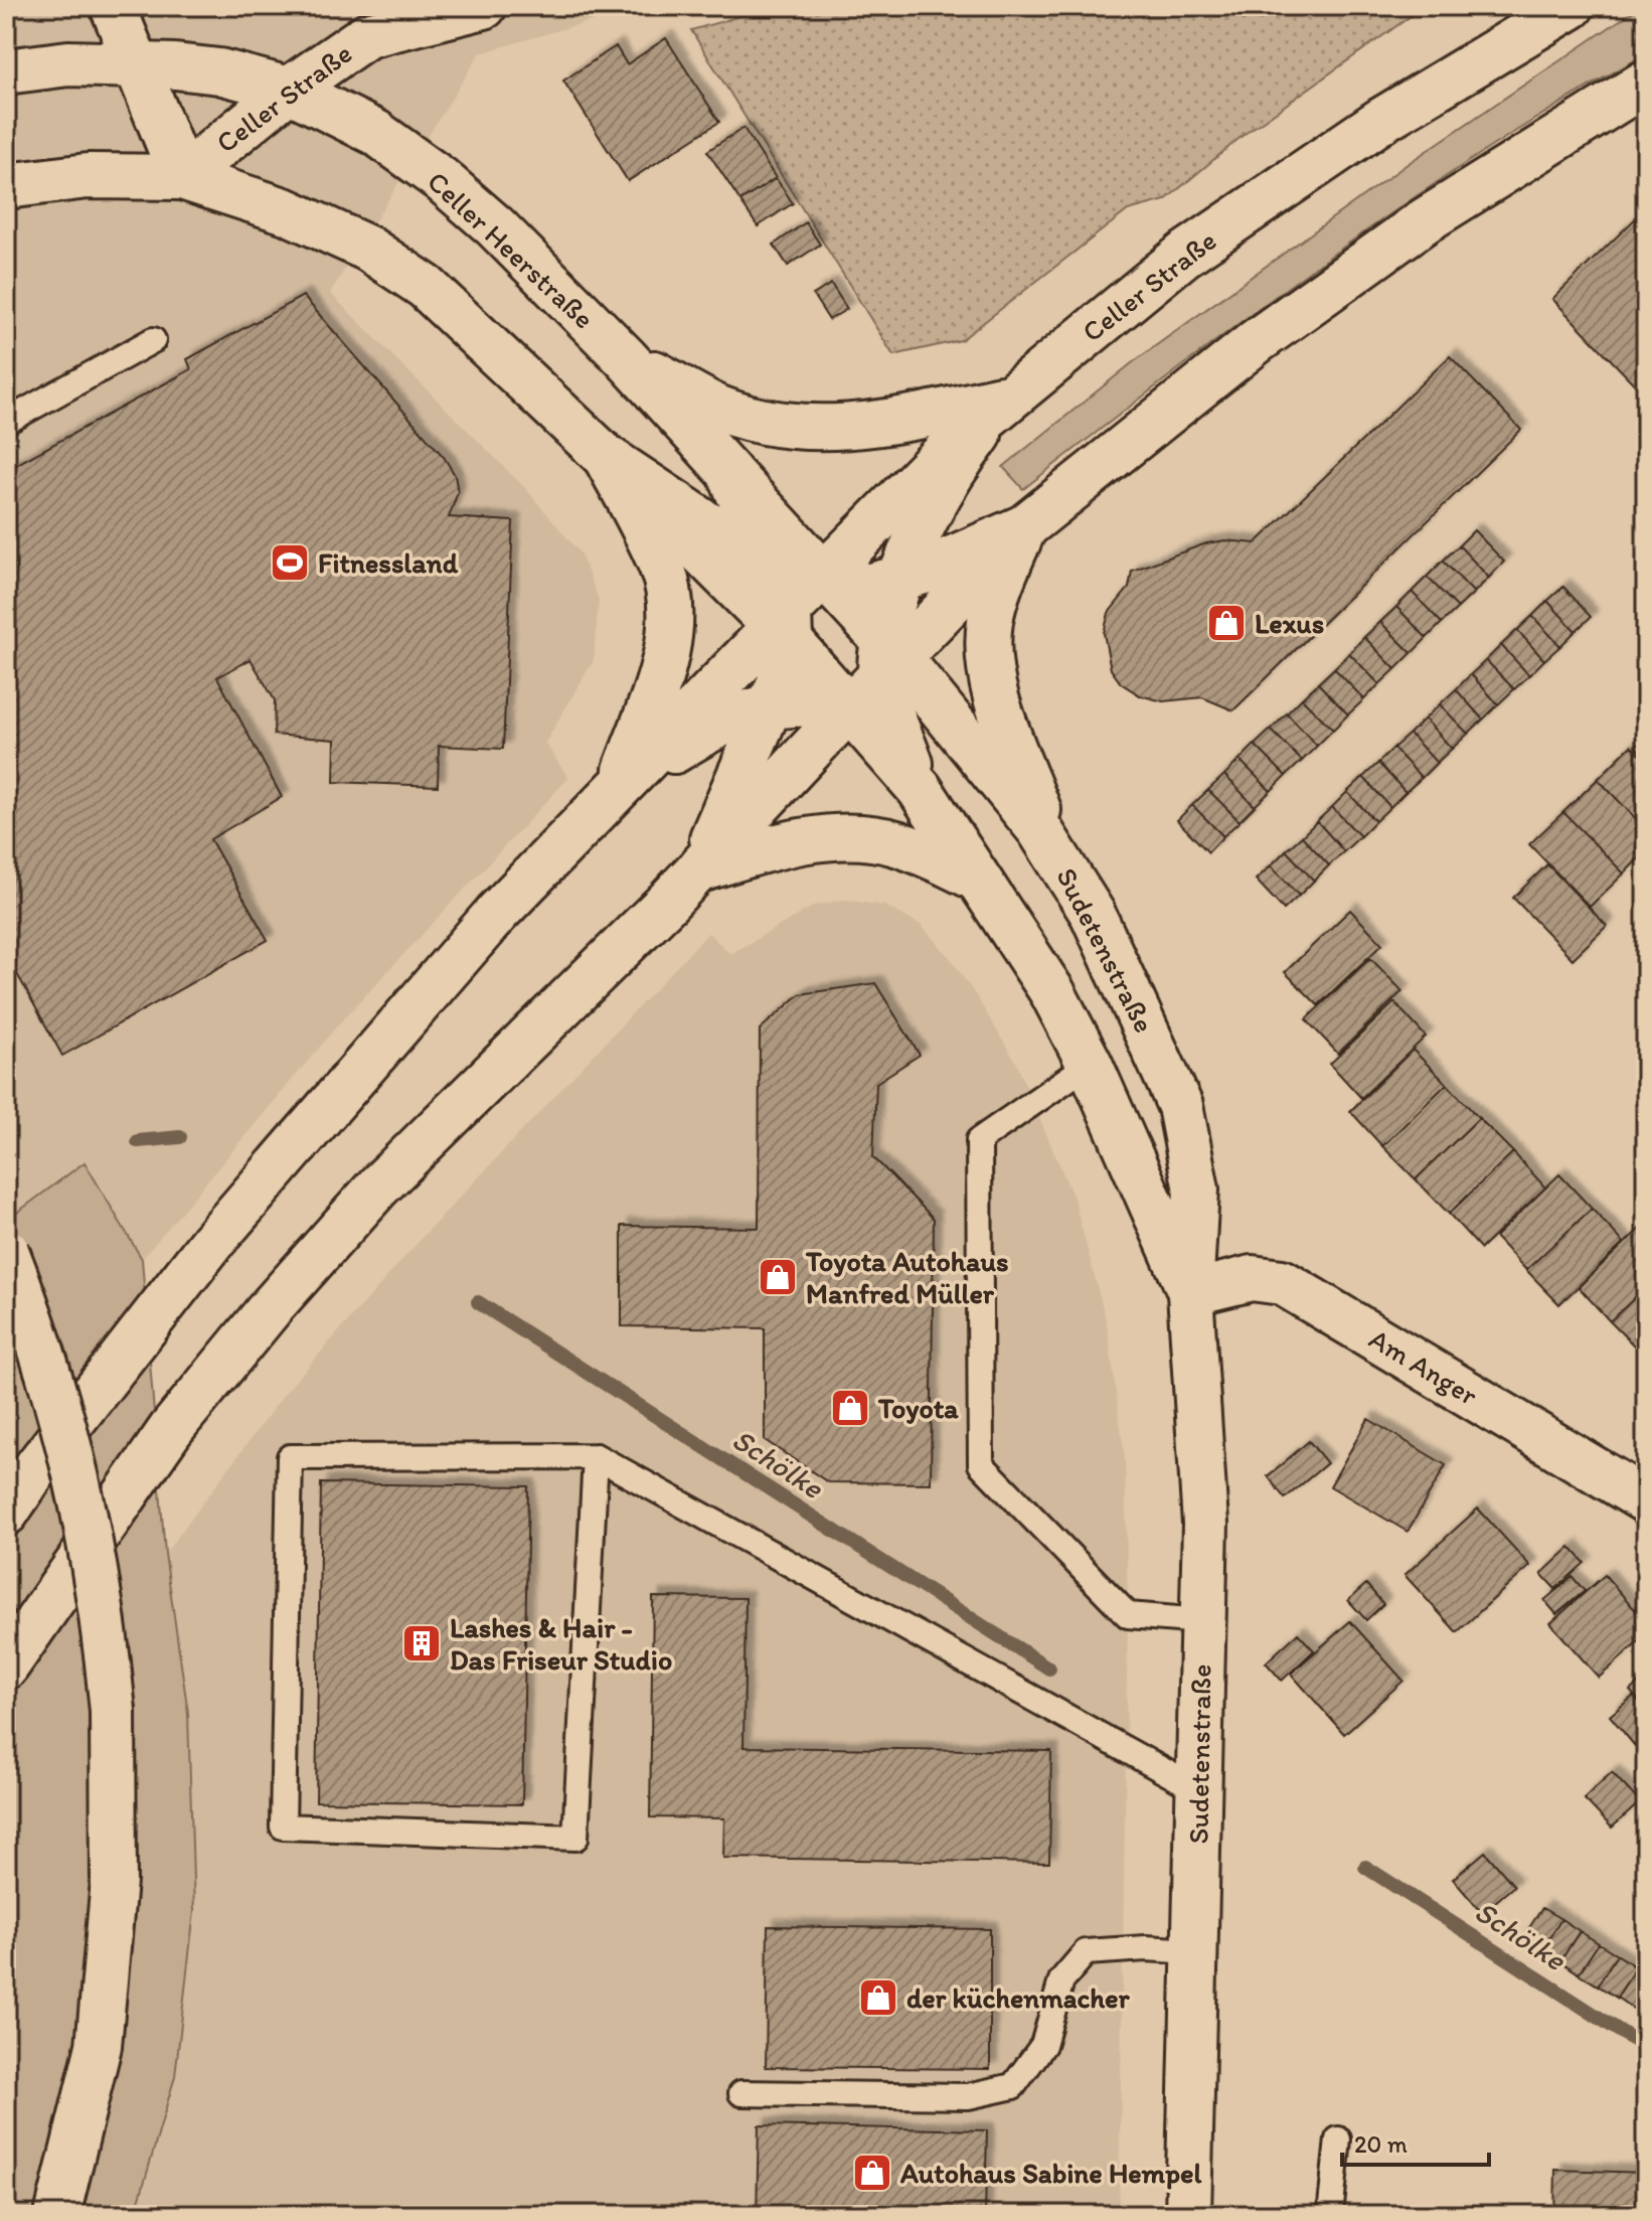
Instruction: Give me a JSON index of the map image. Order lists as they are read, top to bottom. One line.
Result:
{"streets":{"main road":["Celler Straße","Celler Heerstraße","Sudetenstraße","Am Anger"]},"crossings":[["Celler Straße","Celler Heerstraße"],["Celler Heerstraße","Sudetenstraße"],["Sudetenstraße","Am Anger"]],"water":["Schölke"],"places":{"sports":["Fitnessland"],"shop":["Lexus","Toyota Autohaus Manfred Müller","Toyota","der küchenmacher","Autohaus Sabine Hempel"],"building":["Lashes & Hair - Das Friseur Studio"]},"scale_bar":"20 m"}
